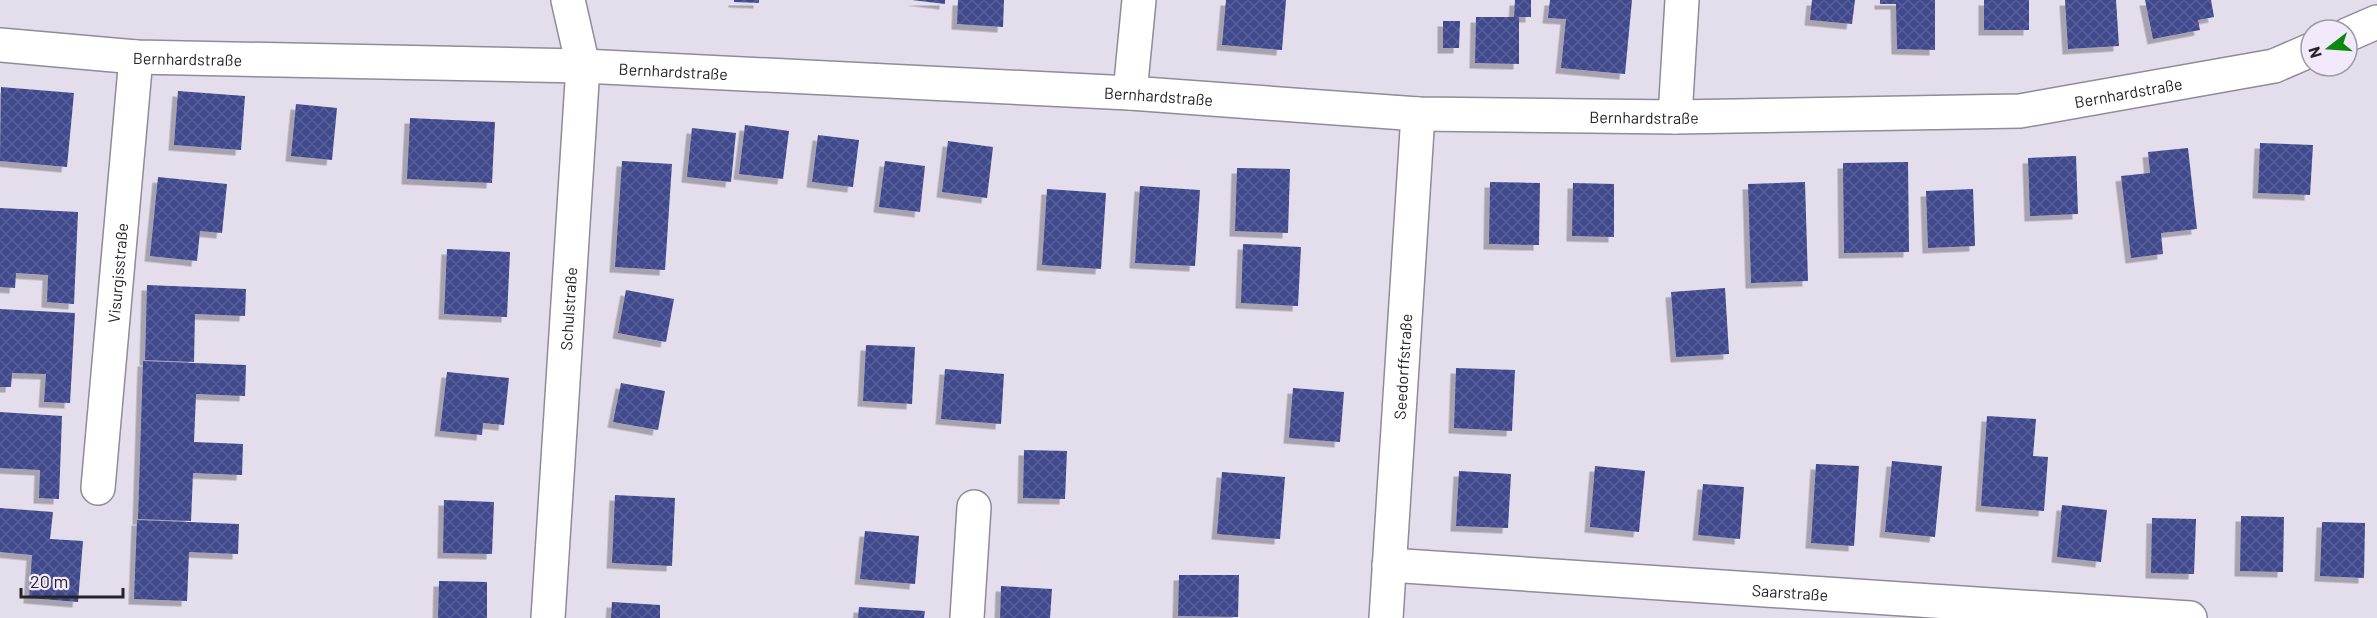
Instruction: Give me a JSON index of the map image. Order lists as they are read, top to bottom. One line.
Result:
{"streets":{"street":["Bernhardstraße","Visurgisstraße","Schulstraße","Seedorffstraße","Saarstraße"]},"crossings":[["Bernhardstraße","Visurgisstraße"],["Bernhardstraße","Schulstraße"],["Bernhardstraße","Seedorffstraße"],["Seedorffstraße","Saarstraße"]],"scale_bar":"20 m","north":"left"}
